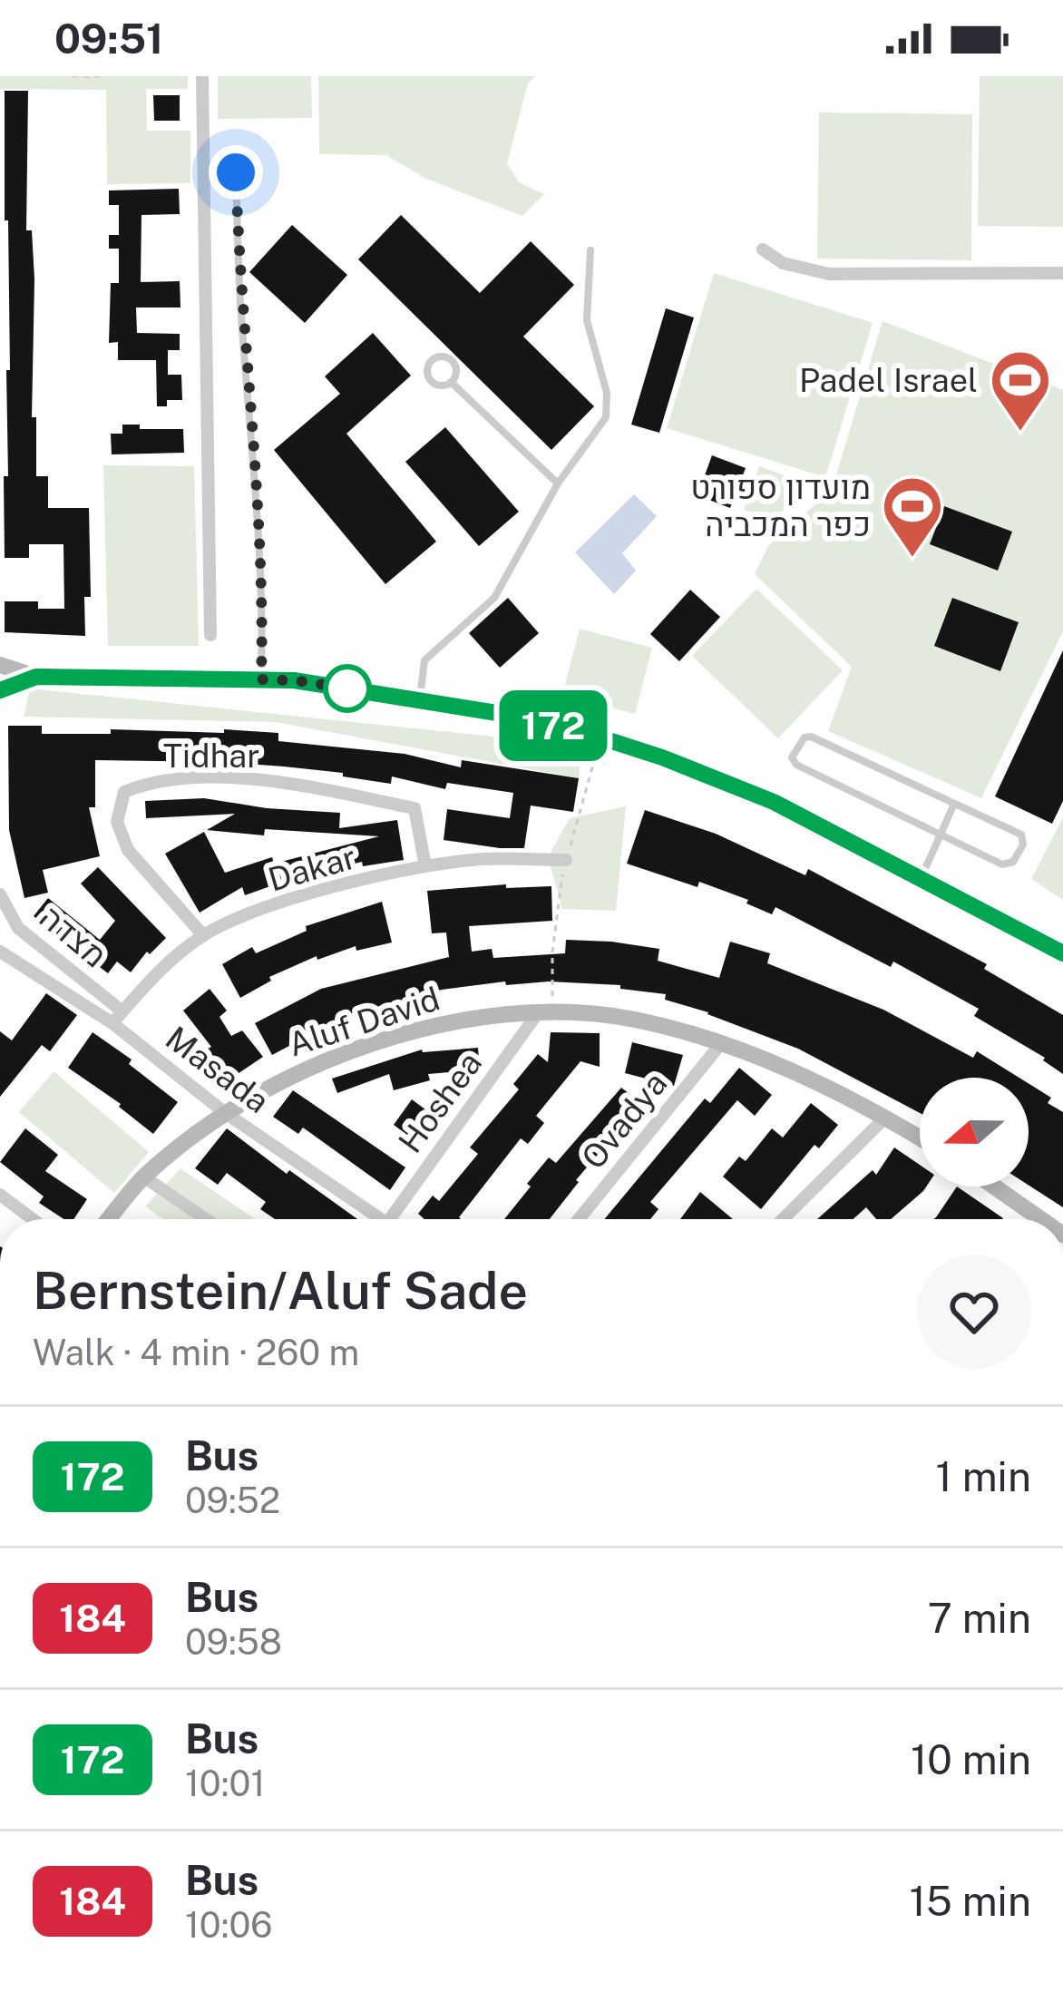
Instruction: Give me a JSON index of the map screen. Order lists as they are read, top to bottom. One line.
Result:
{"streets":{"street":["Tidhar","Dakar","מצדה","Aluf David","Masada","Hoshea","Ovadya"]},"crossings":[["Tidhar","Dakar"],["Dakar","מצדה"],["Dakar","Masada"],["Aluf David","Masada"],["Aluf David","Hoshea"],["Aluf David","Ovadya"]],"places":{"sports":["Padel Israel","מועדון ספורט כפר המכביה"]},"lines":["bus line 172"],"north":"left","page":{"status":"09:51","on_map":"172","heading":["Bernstein/Aluf Sade","Walk · 4 min · 260 m"],"list":[{"mark":"172","name":"Bus","note":"09:52","value":"1 min"},{"mark":"184","name":"Bus","note":"09:58","value":"7 min"},{"mark":"172","name":"Bus","note":"10:01","value":"10 min"},{"mark":"184","name":"Bus","note":"10:06","value":"15 min"}]}}
